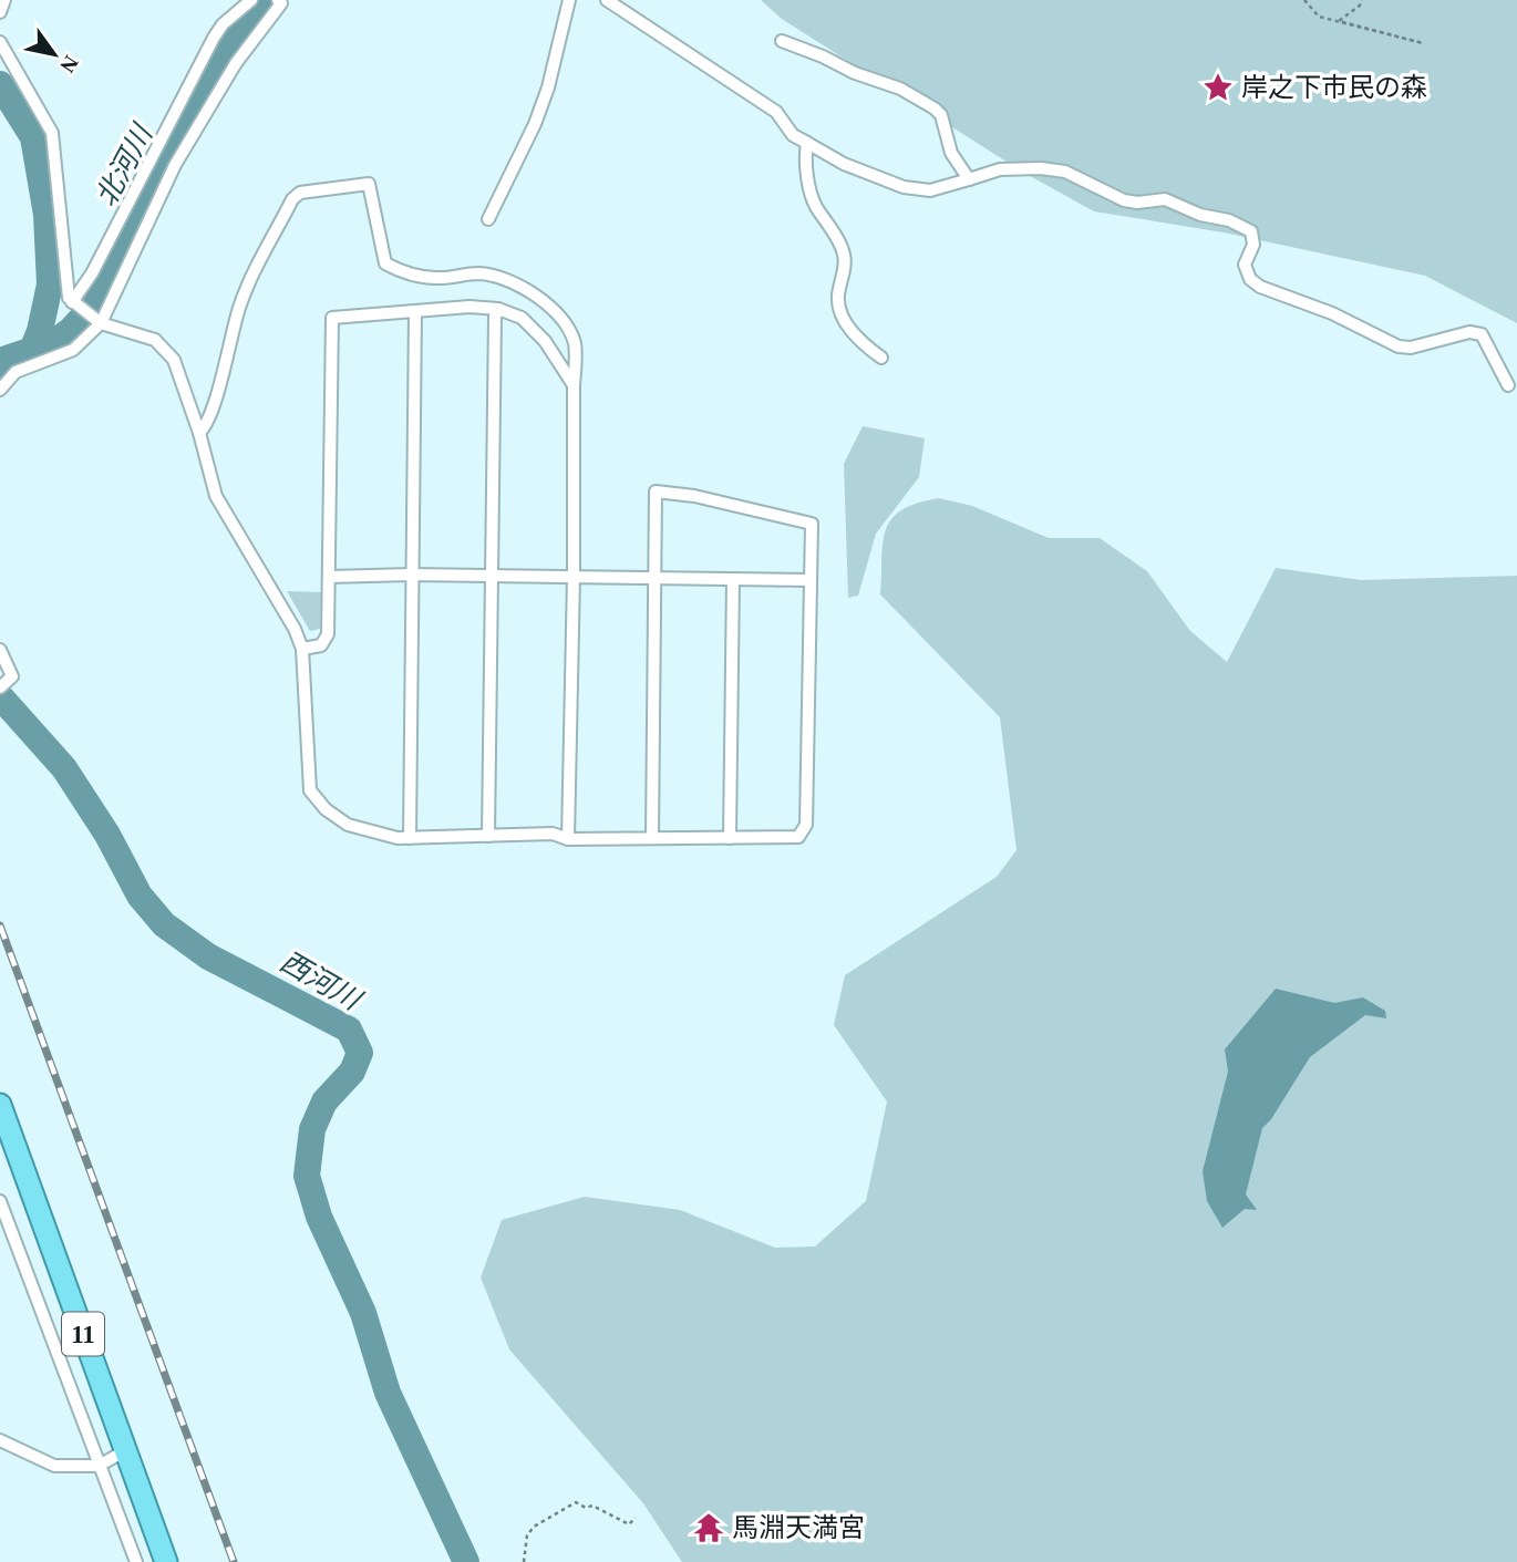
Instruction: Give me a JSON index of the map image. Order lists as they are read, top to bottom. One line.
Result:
{"streets":{"highway":["11"]},"water":["北河川","西河川"],"places":{"place":["岸之下市民の森"],"temple":["馬淵天満宮"]},"north":"bottom right"}
